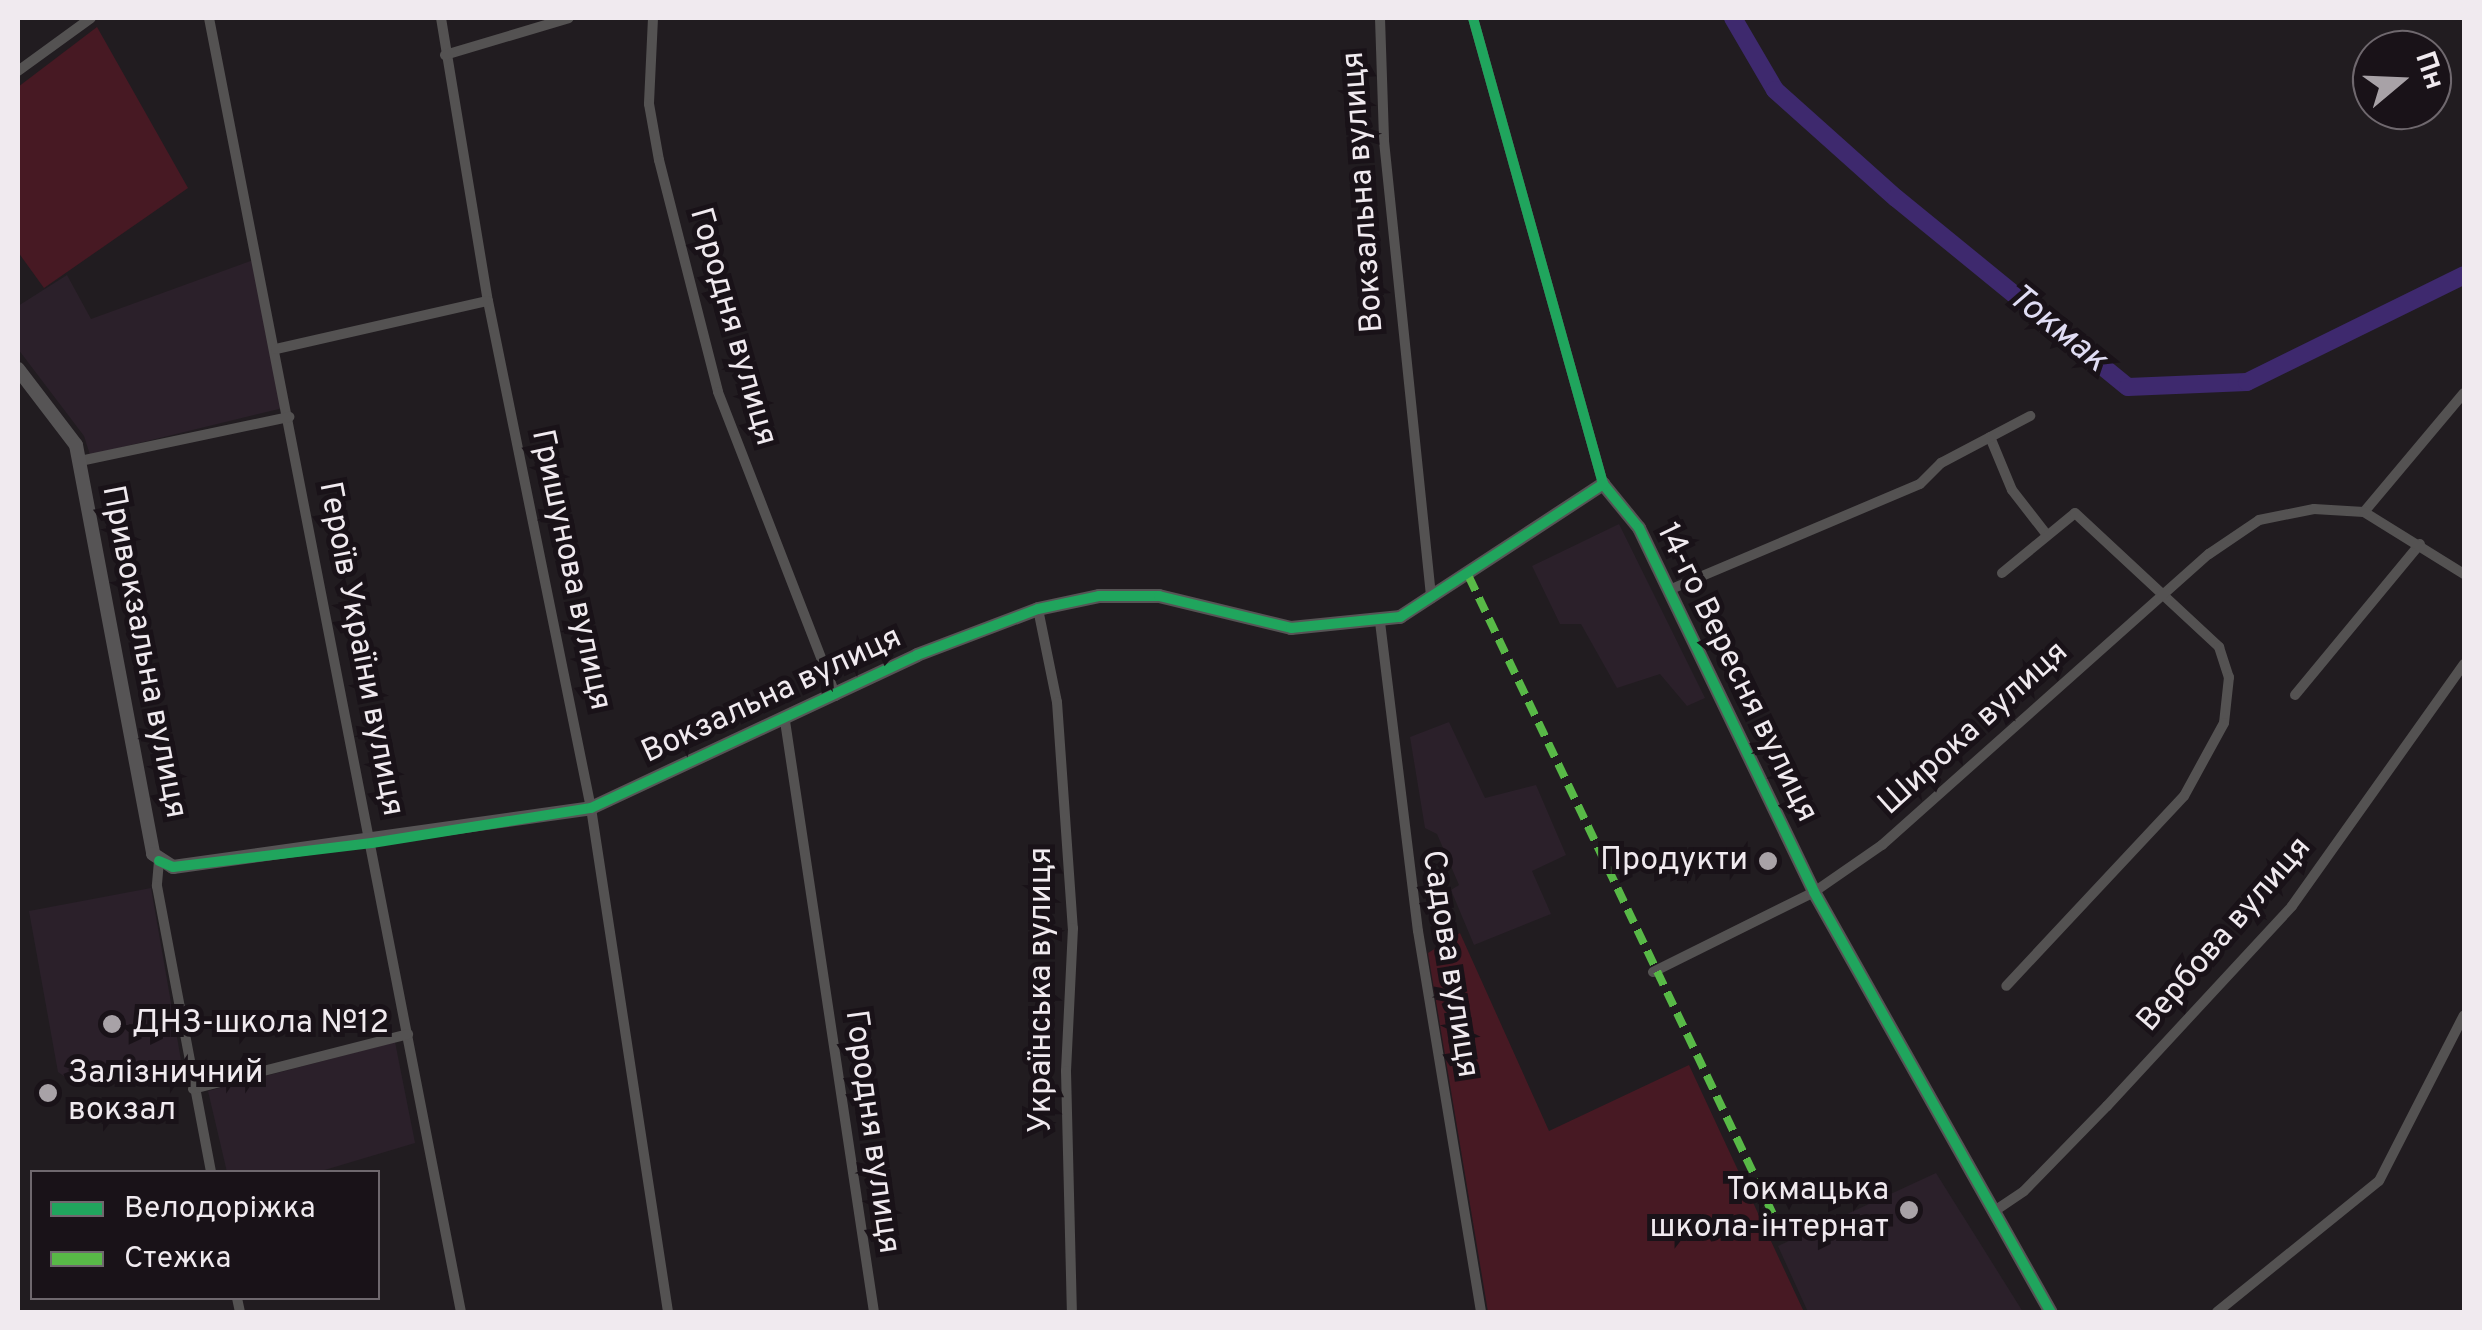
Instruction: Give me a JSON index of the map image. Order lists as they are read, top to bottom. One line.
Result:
{"streets":{"street":["Вокзальна вулиця","Городня вулиця","Гришунова вулиця","Героїв України вулиця","Привокзальна вулиця","14-го Вересня вулиця","Широка вулиця","Вербова вулиця","Садова вулиця","Українська вулиця"]},"crossings":[["Вокзальна вулиця","Городня вулиця"],["Вокзальна вулиця","Гришунова вулиця"],["Вокзальна вулиця","Героїв України вулиця"],["Вокзальна вулиця","Привокзальна вулиця"],["Вокзальна вулиця","14-го Вересня вулиця"],["Вокзальна вулиця","Садова вулиця"],["Вокзальна вулиця","Українська вулиця"],["Героїв України вулиця","Привокзальна вулиця"],["14-го Вересня вулиця","Широка вулиця"],["14-го Вересня вулиця","Вербова вулиця"]],"water":["Токмак"],"places":["Продукти","ДНЗ-школа №12","Залізничний вокзал","Токмацька школа-інтернат"],"legend":["Велодоріжка","Стежка"],"north":"right"}
